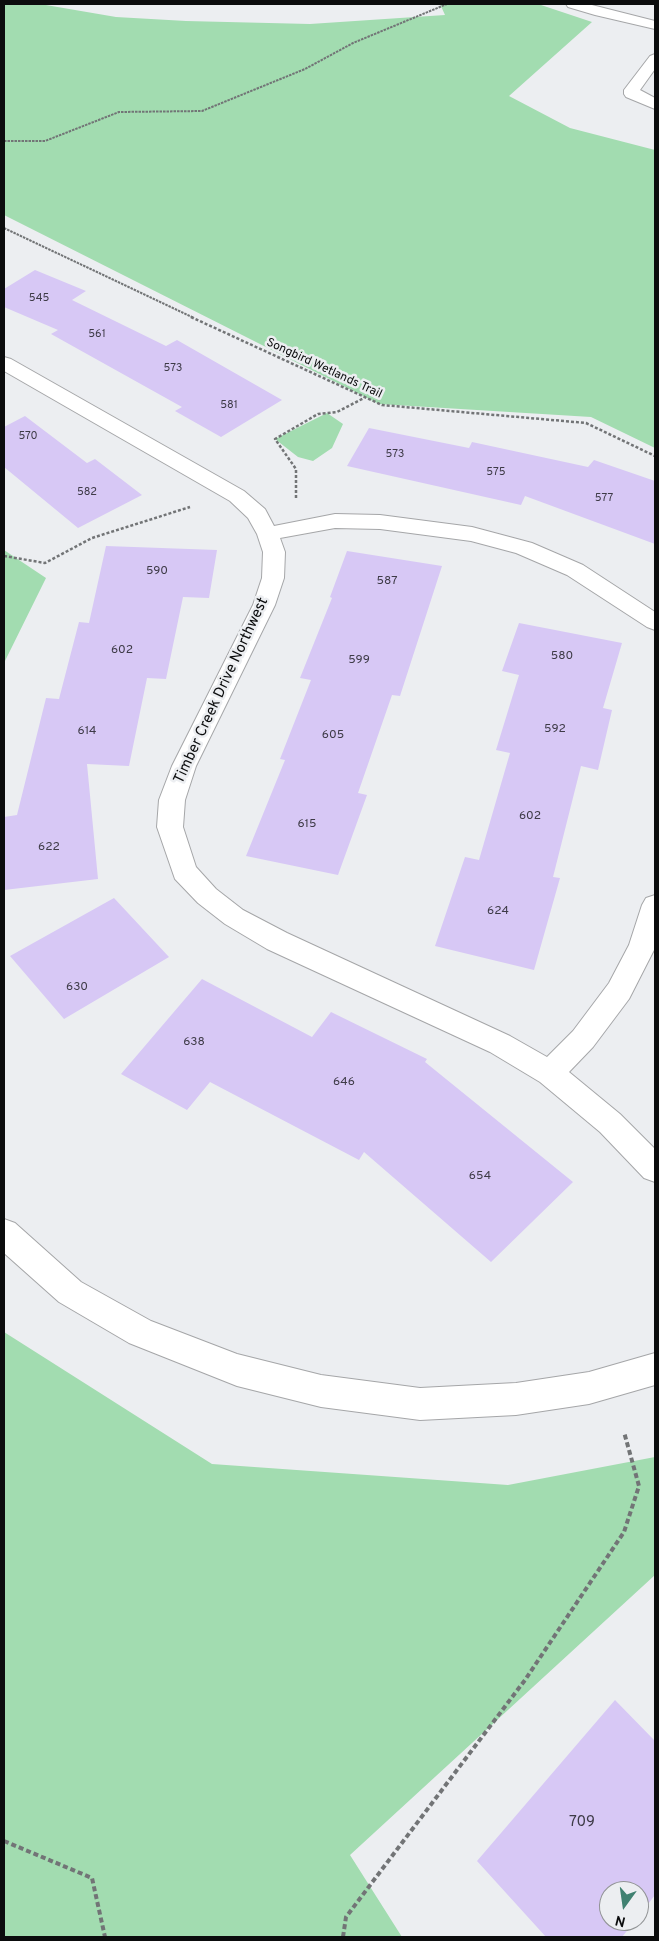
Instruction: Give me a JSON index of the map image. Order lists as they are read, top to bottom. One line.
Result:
{"streets":{"street":["Timber Creek Drive Northwest"],"path":["Songbird Wetlands Trail"]},"house_numbers":["545","561","573","581","570","573","575","582","577","590","587","602","580","599","592","614","605","602","615","622","624","630","638","646","654","709"],"north":"bottom"}
